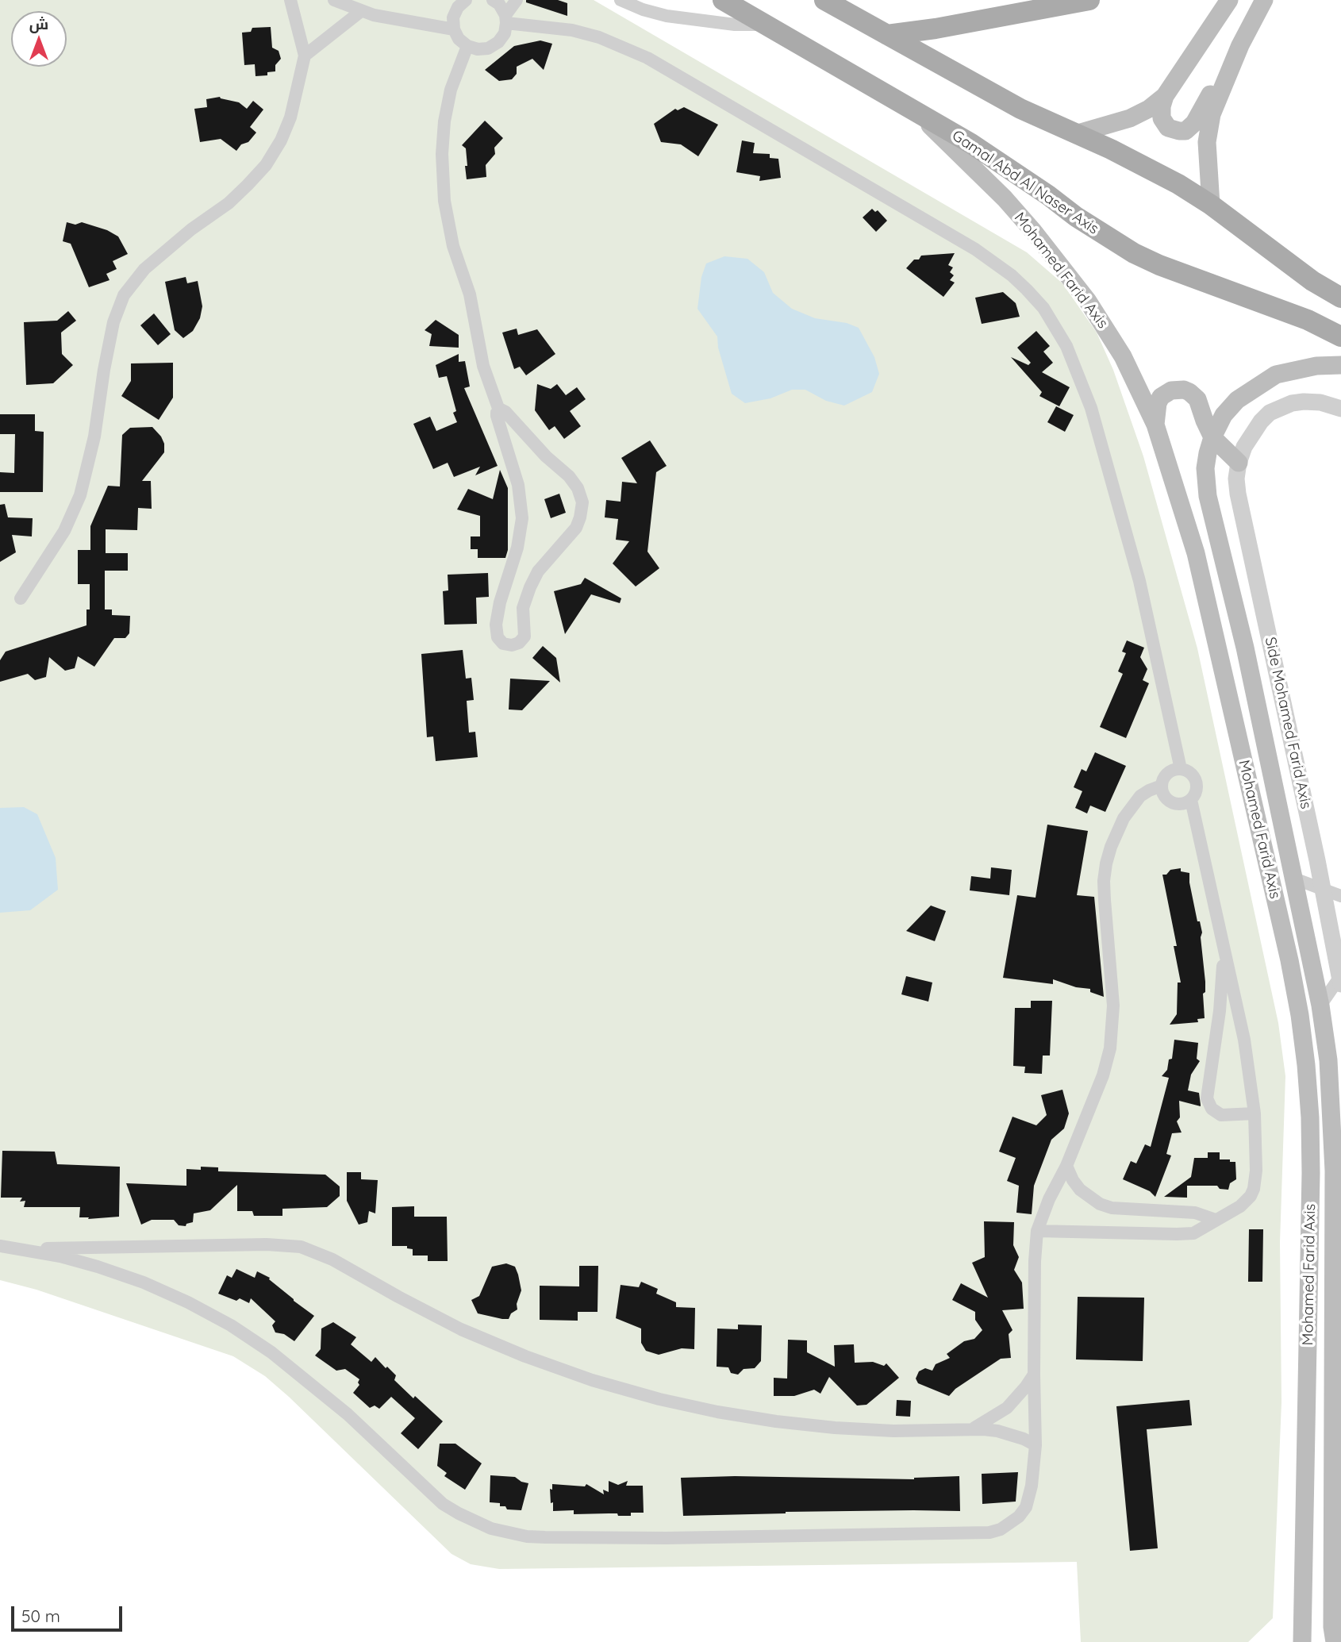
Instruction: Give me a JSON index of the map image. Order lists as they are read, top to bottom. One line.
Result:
{"streets":{"main road":["Gamal Abd Al Naser Axis","Mohamed Farid Axis"],"street":["Side Mohamed Farid Axis"]},"crossings":[["Gamal Abd Al Naser Axis","Mohamed Farid Axis"]],"scale_bar":"50 m","north":"top"}
